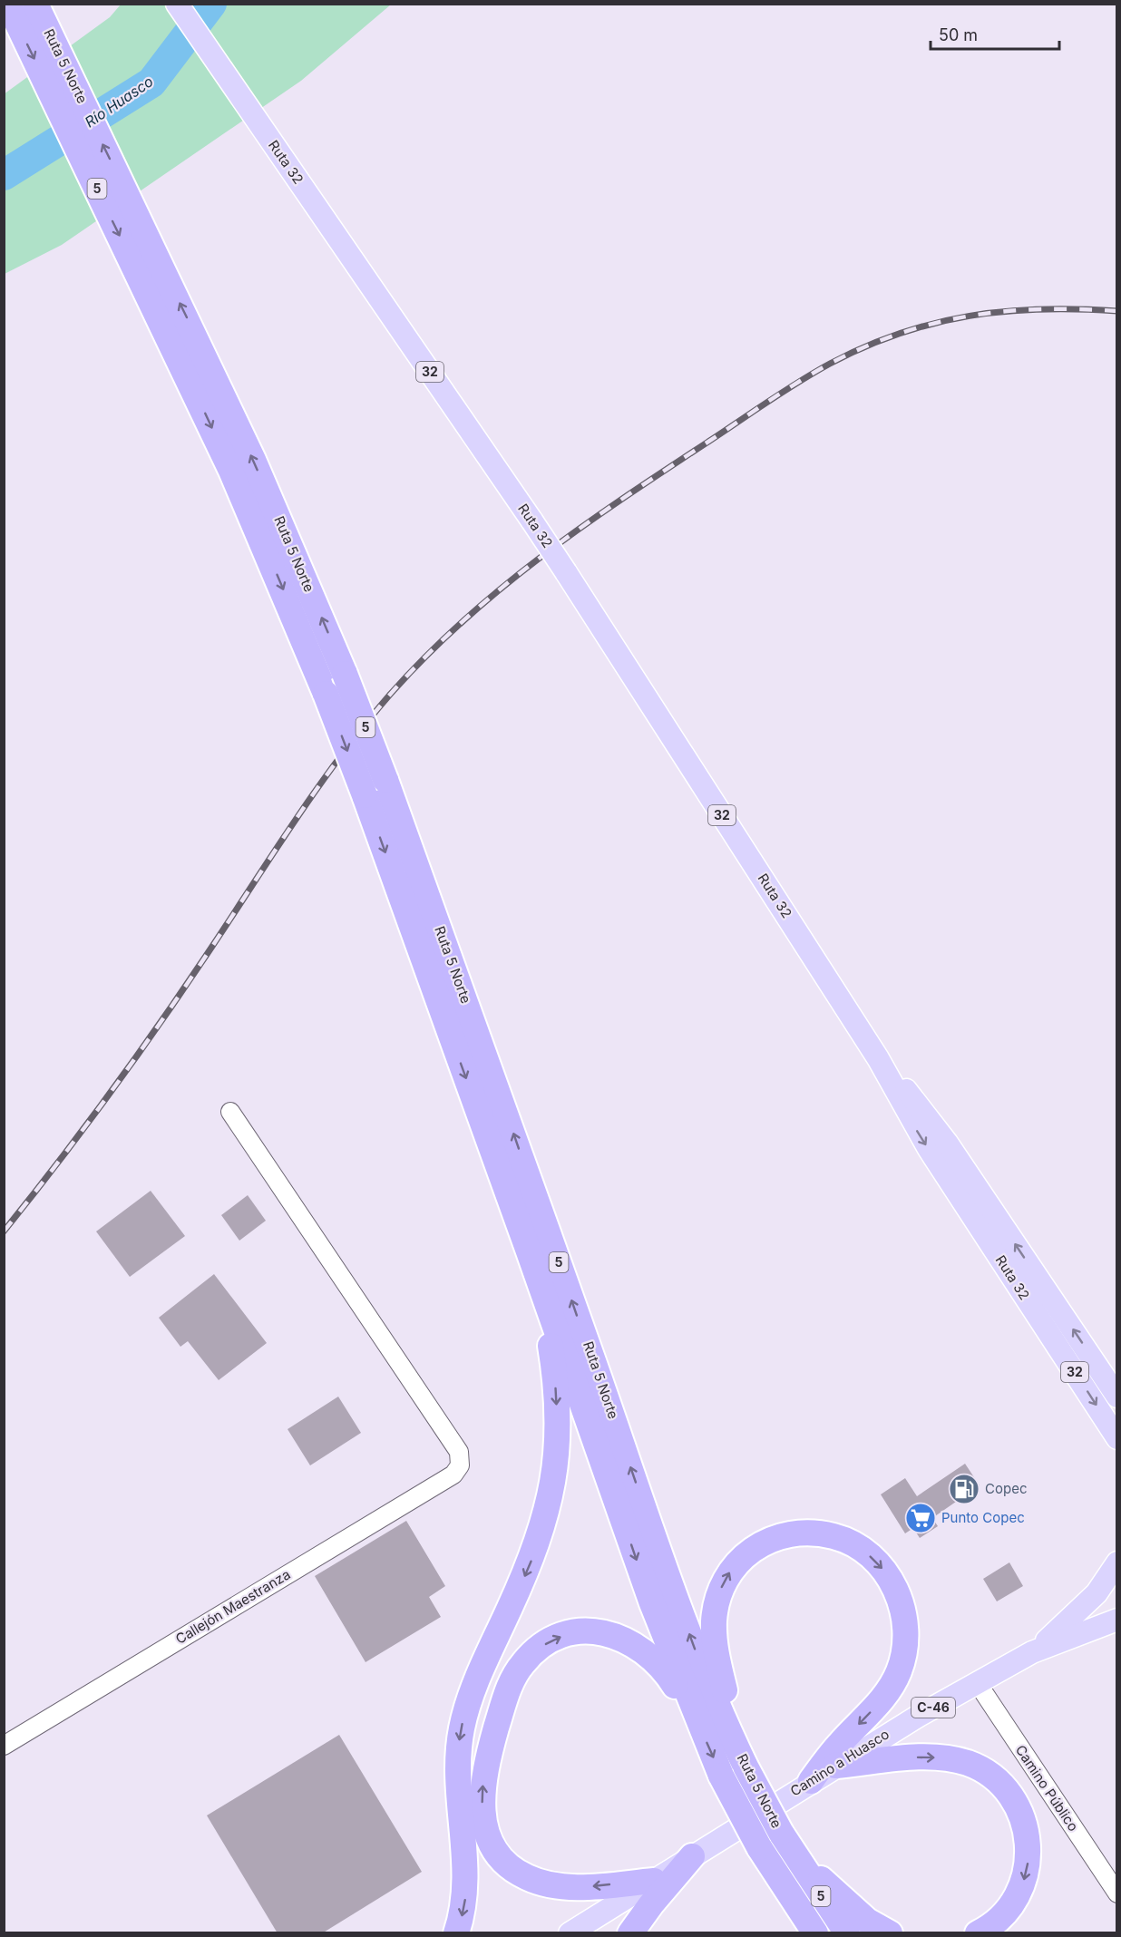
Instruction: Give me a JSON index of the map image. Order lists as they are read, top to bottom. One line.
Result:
{"streets":{"highway":["Ruta 5 Norte","5"],"main road":["Ruta 32","32","C-46","Camino a Huasco"],"street":["Callejón Maestranza","Camino Público"]},"crossings":[["Camino a Huasco","Camino Público"]],"water":["Río Huasco"],"places":{"fuel station":["Copec"],"supermarket":["Punto Copec"]},"scale_bar":"50 m"}
